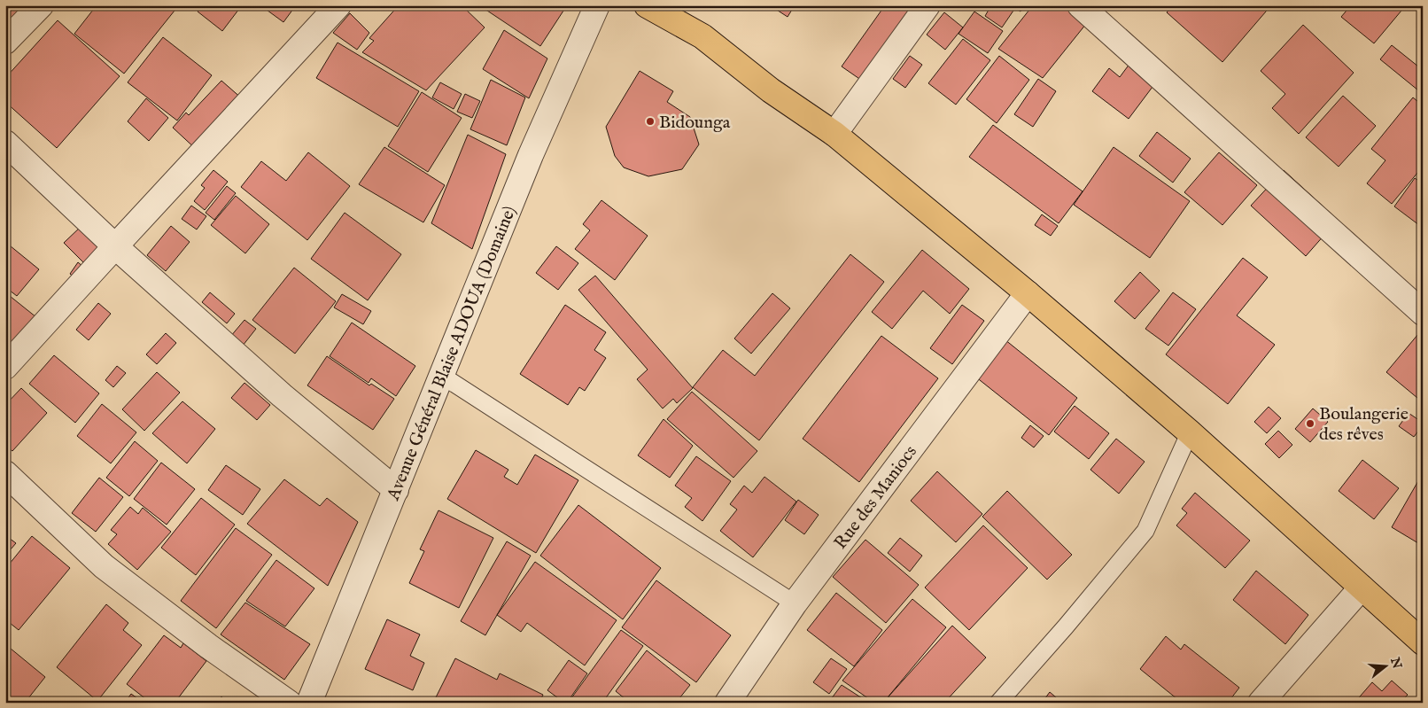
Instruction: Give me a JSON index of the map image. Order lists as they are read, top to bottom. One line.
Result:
{"streets":{"street":["Avenue Général Blaise ADOUA (Domaine)","Rue des Maniocs"]},"places":["Bidounga","Boulangerie des rêves"],"north":"right"}
